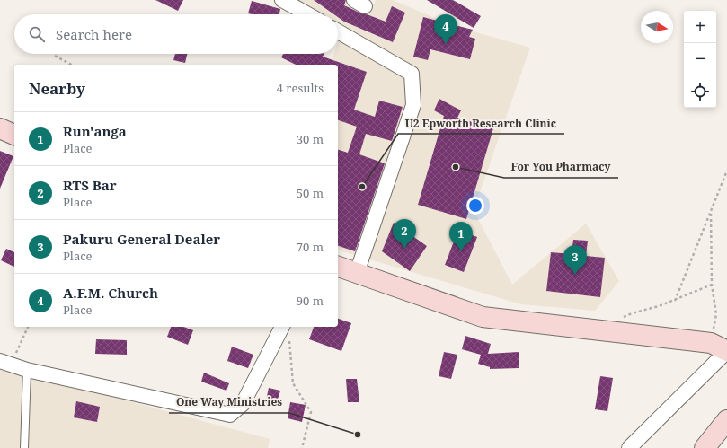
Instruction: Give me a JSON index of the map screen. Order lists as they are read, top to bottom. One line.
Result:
{"places":["For You Pharmacy","U2 Epworth Research Clinic","One Way Ministries"],"north":"right","page":{"map_buttons":["+","−"],"pins":["4","2","1","3"],"search":"Search here","heading":["Nearby","4 results"],"list":[{"mark":"1","name":"Run'anga","note":"Place","value":"30 m"},{"mark":"2","name":"RTS Bar","note":"Place","value":"50 m"},{"mark":"3","name":"Pakuru General Dealer","note":"Place","value":"70 m"},{"mark":"4","name":"A.F.M. Church","note":"Place","value":"90 m"}]}}
